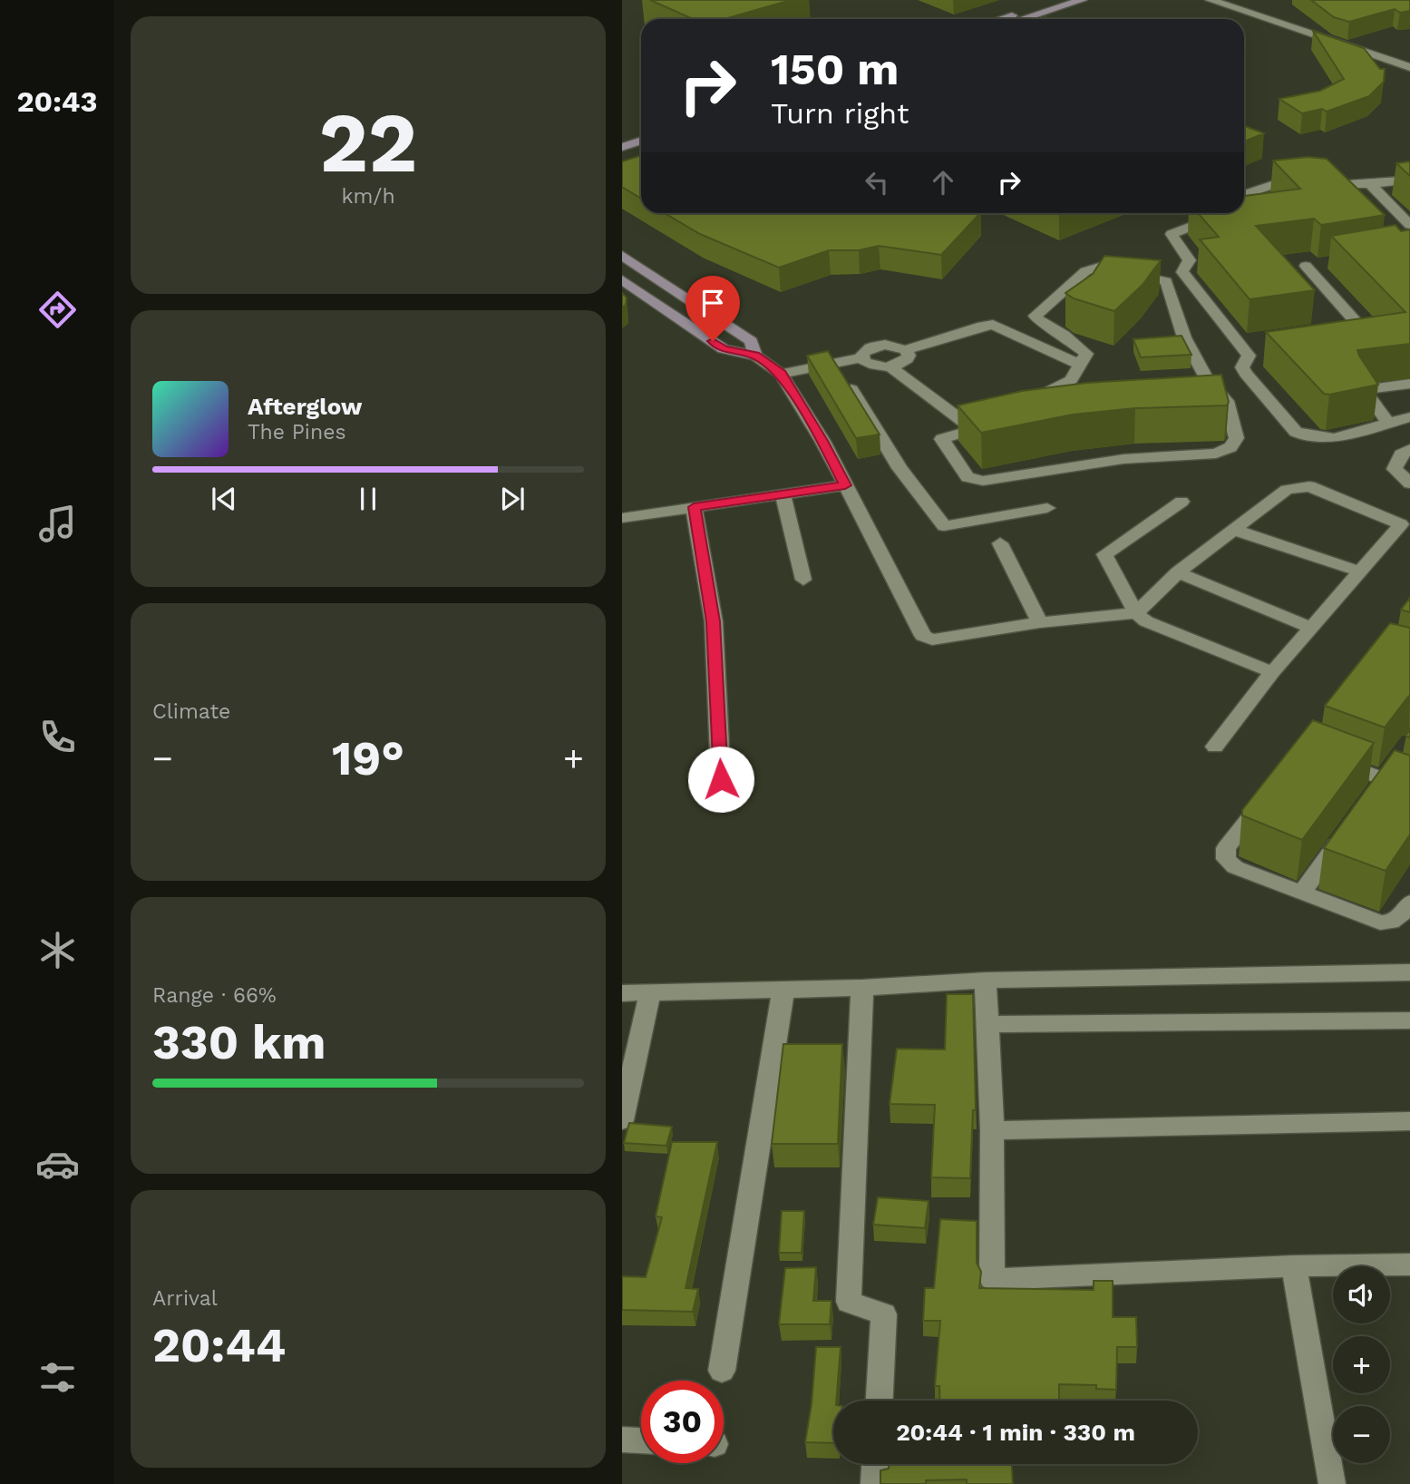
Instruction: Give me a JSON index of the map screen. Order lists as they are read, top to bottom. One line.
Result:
{"page":{"tabs":"20:43","tile":[["22","km/h"],"Climate",["Range · 66%","330 km"],["Arrival","20:44"]],"turn":["150 m","Turn right"],"song":["Afterglow","The Pines"],"heat":["−","19°","+"],"map_buttons":["+","−"],"limit":"30","trip":"20:44 · 1 min · 330 m"}}
